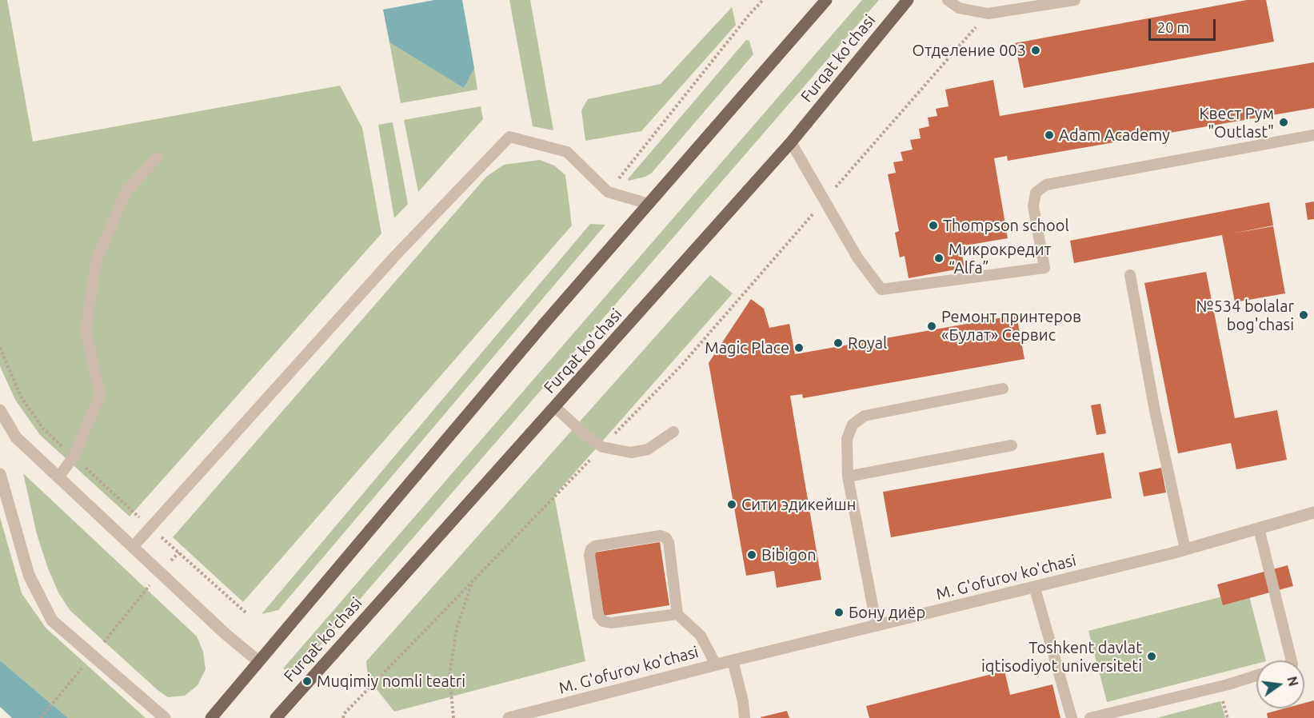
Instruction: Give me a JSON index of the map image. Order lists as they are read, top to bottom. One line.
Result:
{"streets":{"main road":["Furqat ko'chasi"],"street":["M. G'ofurov ko'chasi"]},"places":["Отделение 003","Квест Рум \"Outlast\"","Adam Academy","Thompson school","Микрокредит “Alfa”","№534 bolalar bog'chasi","Ремонт принтеров «Булат» Сервис","Royal","Magic Place","Сити эдикейшн","Bibigon","Бону диёр","Toshkent davlat iqtisodiyot universiteti","Muqimiy nomli teatri"],"scale_bar":"20 m","north":"right"}
